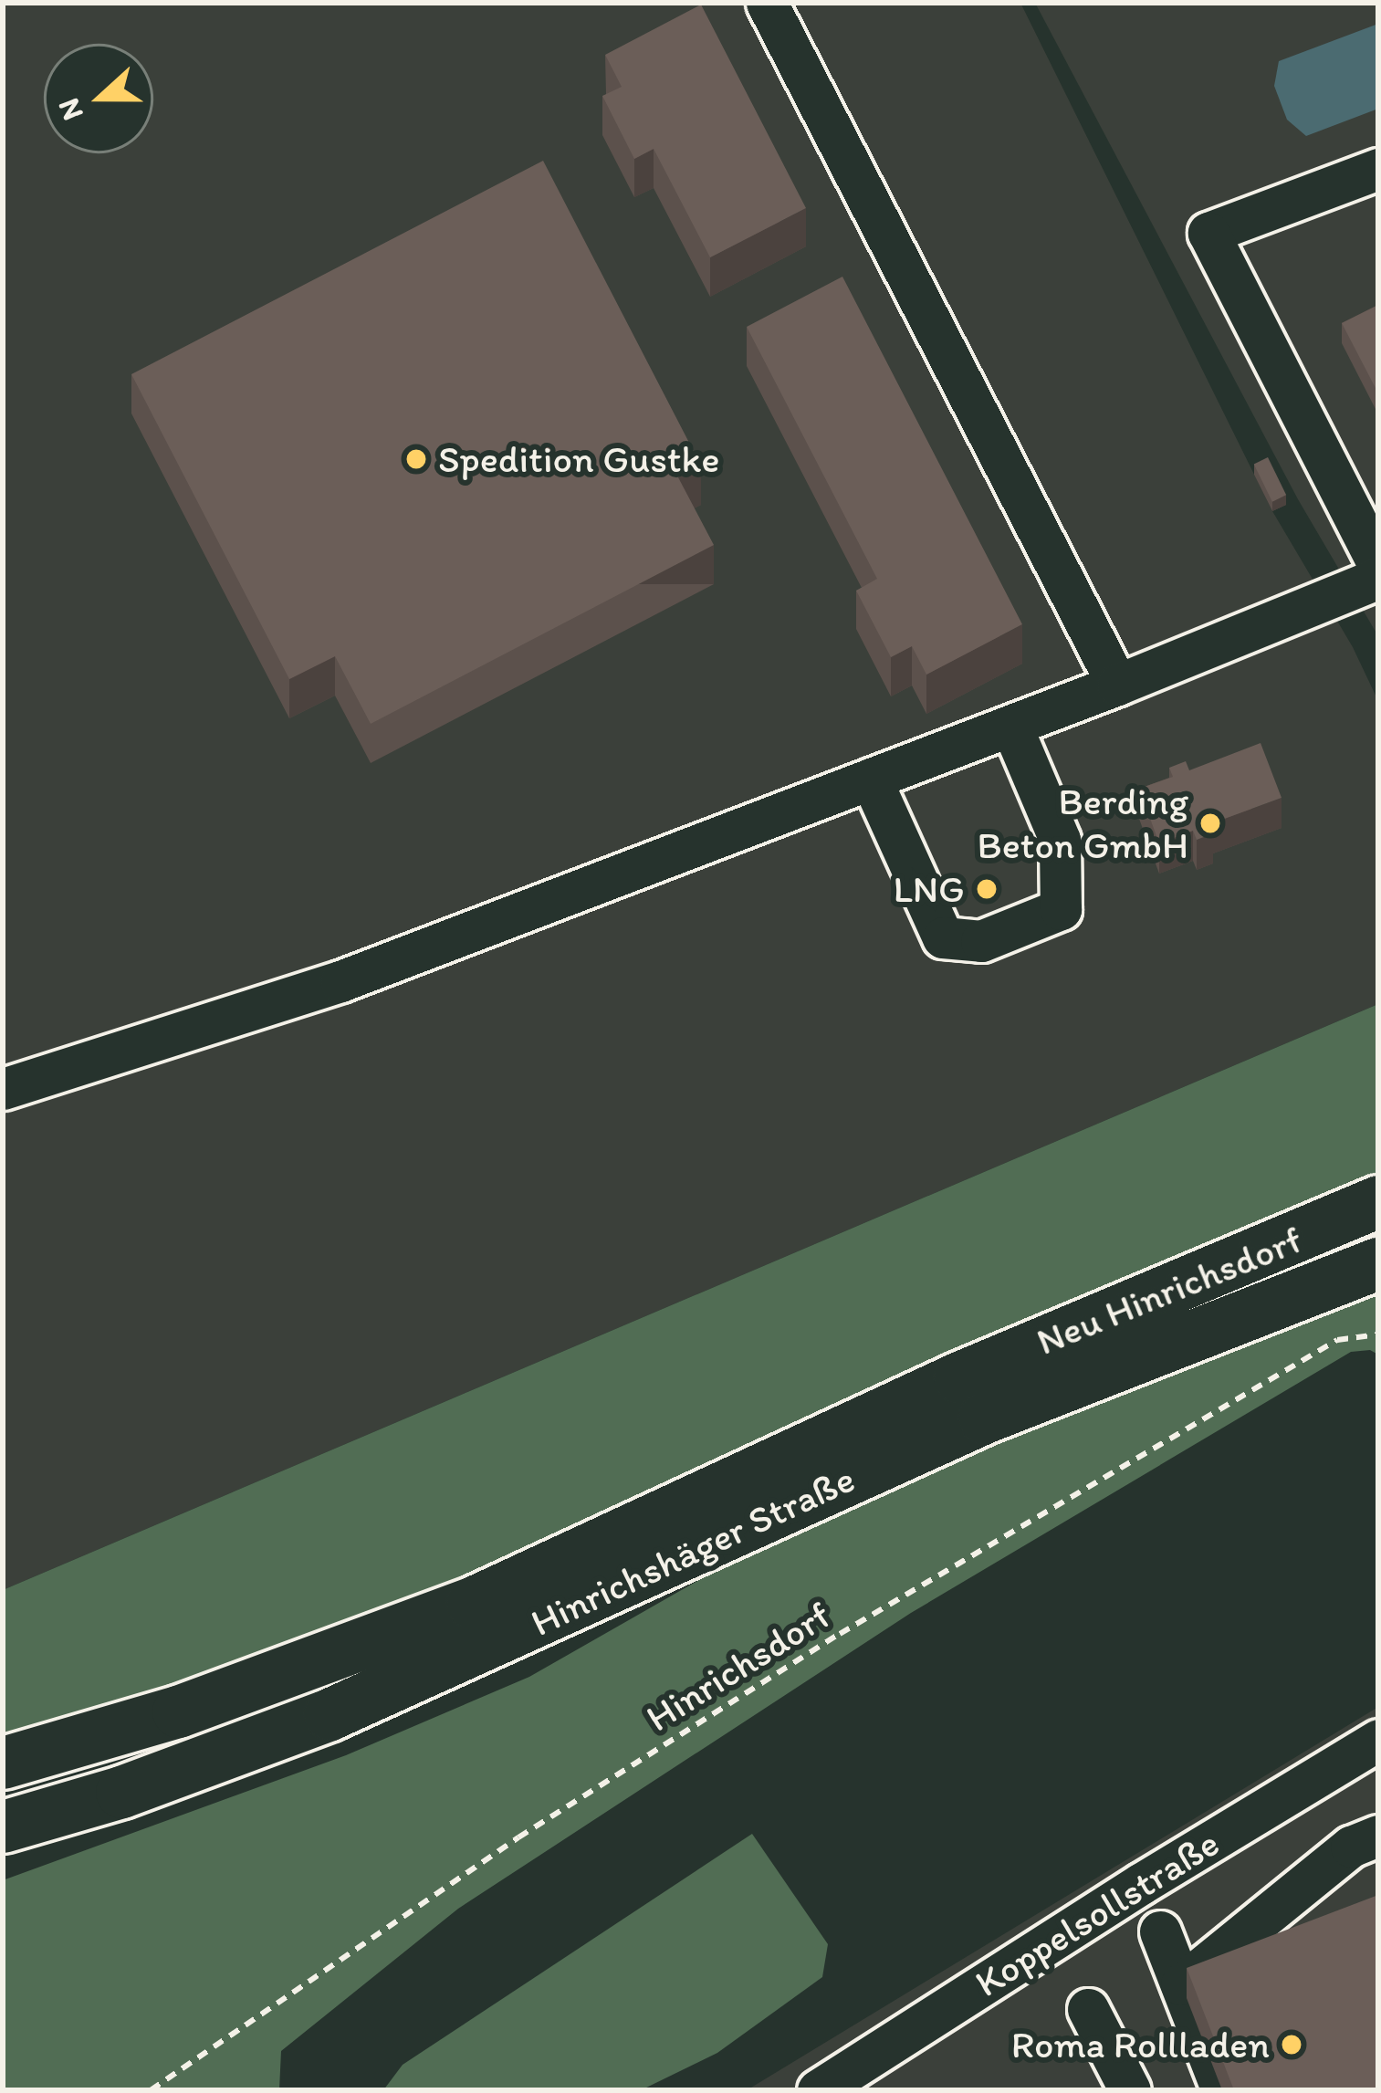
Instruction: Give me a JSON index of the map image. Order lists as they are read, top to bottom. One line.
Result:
{"streets":{"main road":["Neu Hinrichsdorf","Hinrichshäger Straße"],"street":["Koppelsollstraße"],"path":["Hinrichsdorf"]},"crossings":[["Neu Hinrichsdorf","Hinrichshäger Straße"]],"places":["Spedition Gustke","Berding Beton GmbH","LNG","Roma Rollladen"],"north":"left"}
